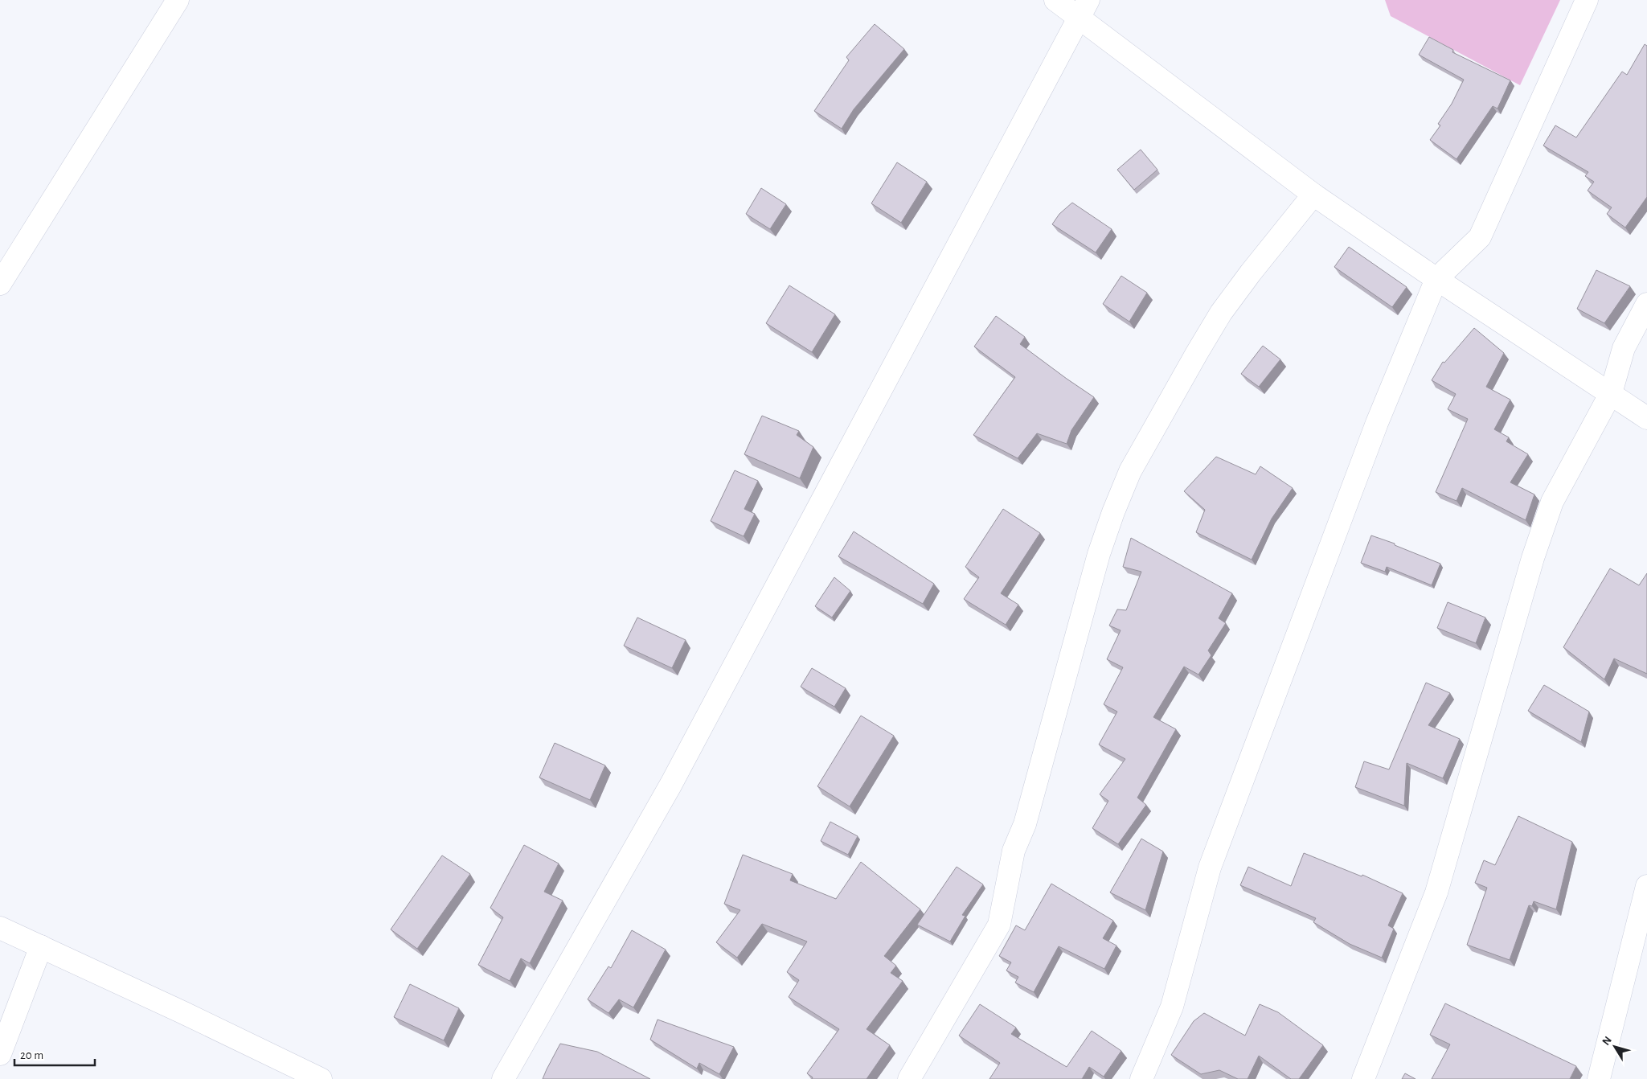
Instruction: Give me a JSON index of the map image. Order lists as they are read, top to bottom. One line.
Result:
{"scale_bar":"20 m","north":"top left"}
